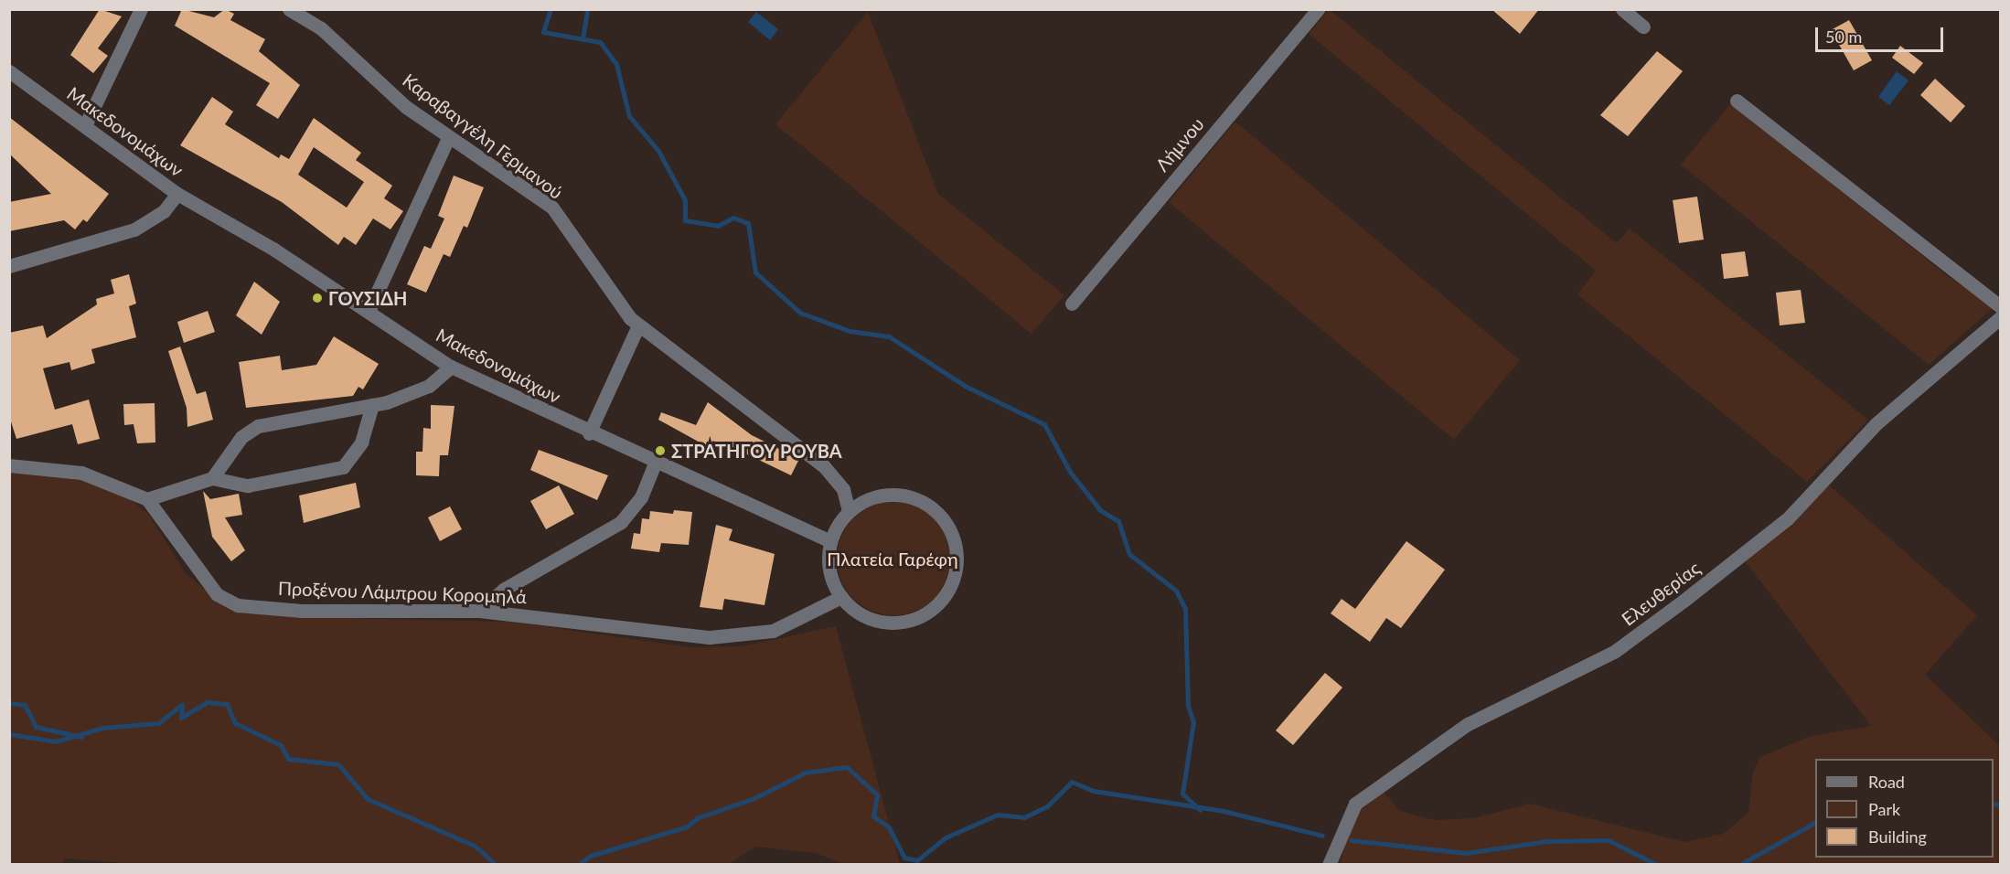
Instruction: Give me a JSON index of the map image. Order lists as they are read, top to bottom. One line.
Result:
{"streets":{"street":["Μακεδονομάχων","Καραβαγγέλη Γερμανού","Λήμνου","Προξένου Λάμπρου Κορομηλά","Ελευθερίας"]},"crossings":[["Μακεδονομάχων","Καραβαγγέλη Γερμανού"],["Μακεδονομάχων","Προξένου Λάμπρου Κορομηλά"],["Καραβαγγέλη Γερμανού","Προξένου Λάμπρου Κορομηλά"]],"parks":["Πλατεία Γαρέφη"],"places":["ΓΟΥΣΙΔΗ","ΣΤΡΑΤΗΓΟΥ ΡΟΥΒΑ"],"legend":["Road","Park","Building"],"scale_bar":"50 m"}
